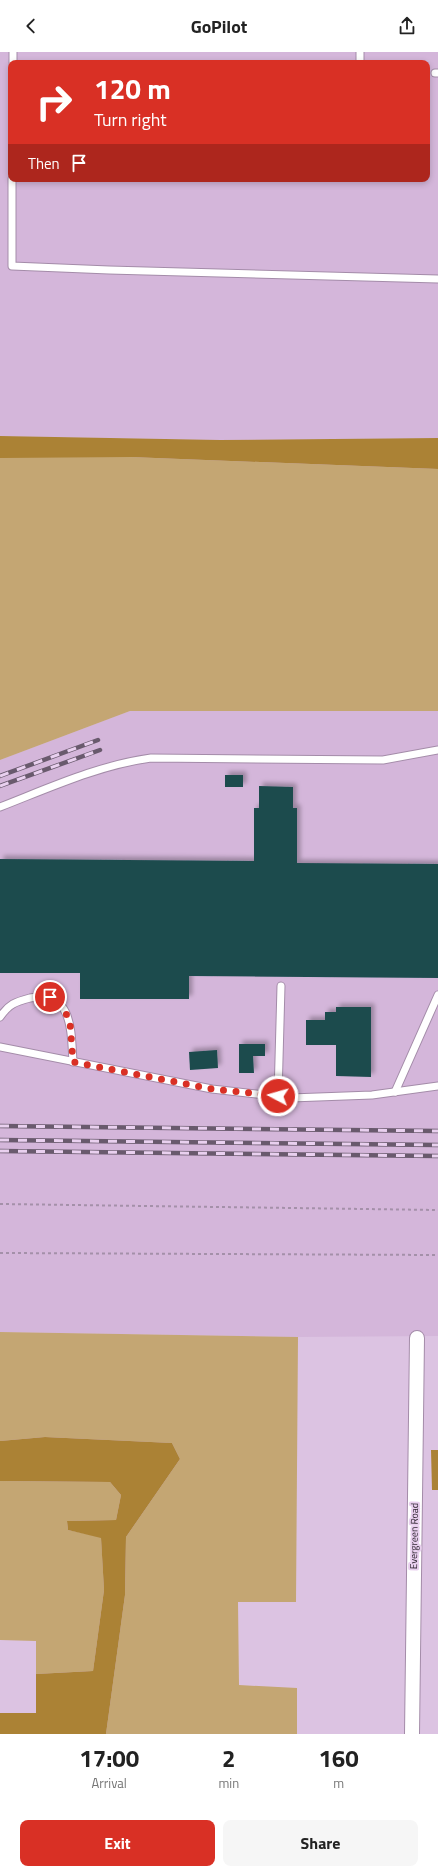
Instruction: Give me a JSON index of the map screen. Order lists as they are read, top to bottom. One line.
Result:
{"streets":{"street":["Evergreen Road"]},"page":{"header":"GoPilot","turn":["120 m","Turn right"],"then":"Then","eta":["17:00","Arrival","2","min","160","m"],"buttons":["Exit","Share"]}}
